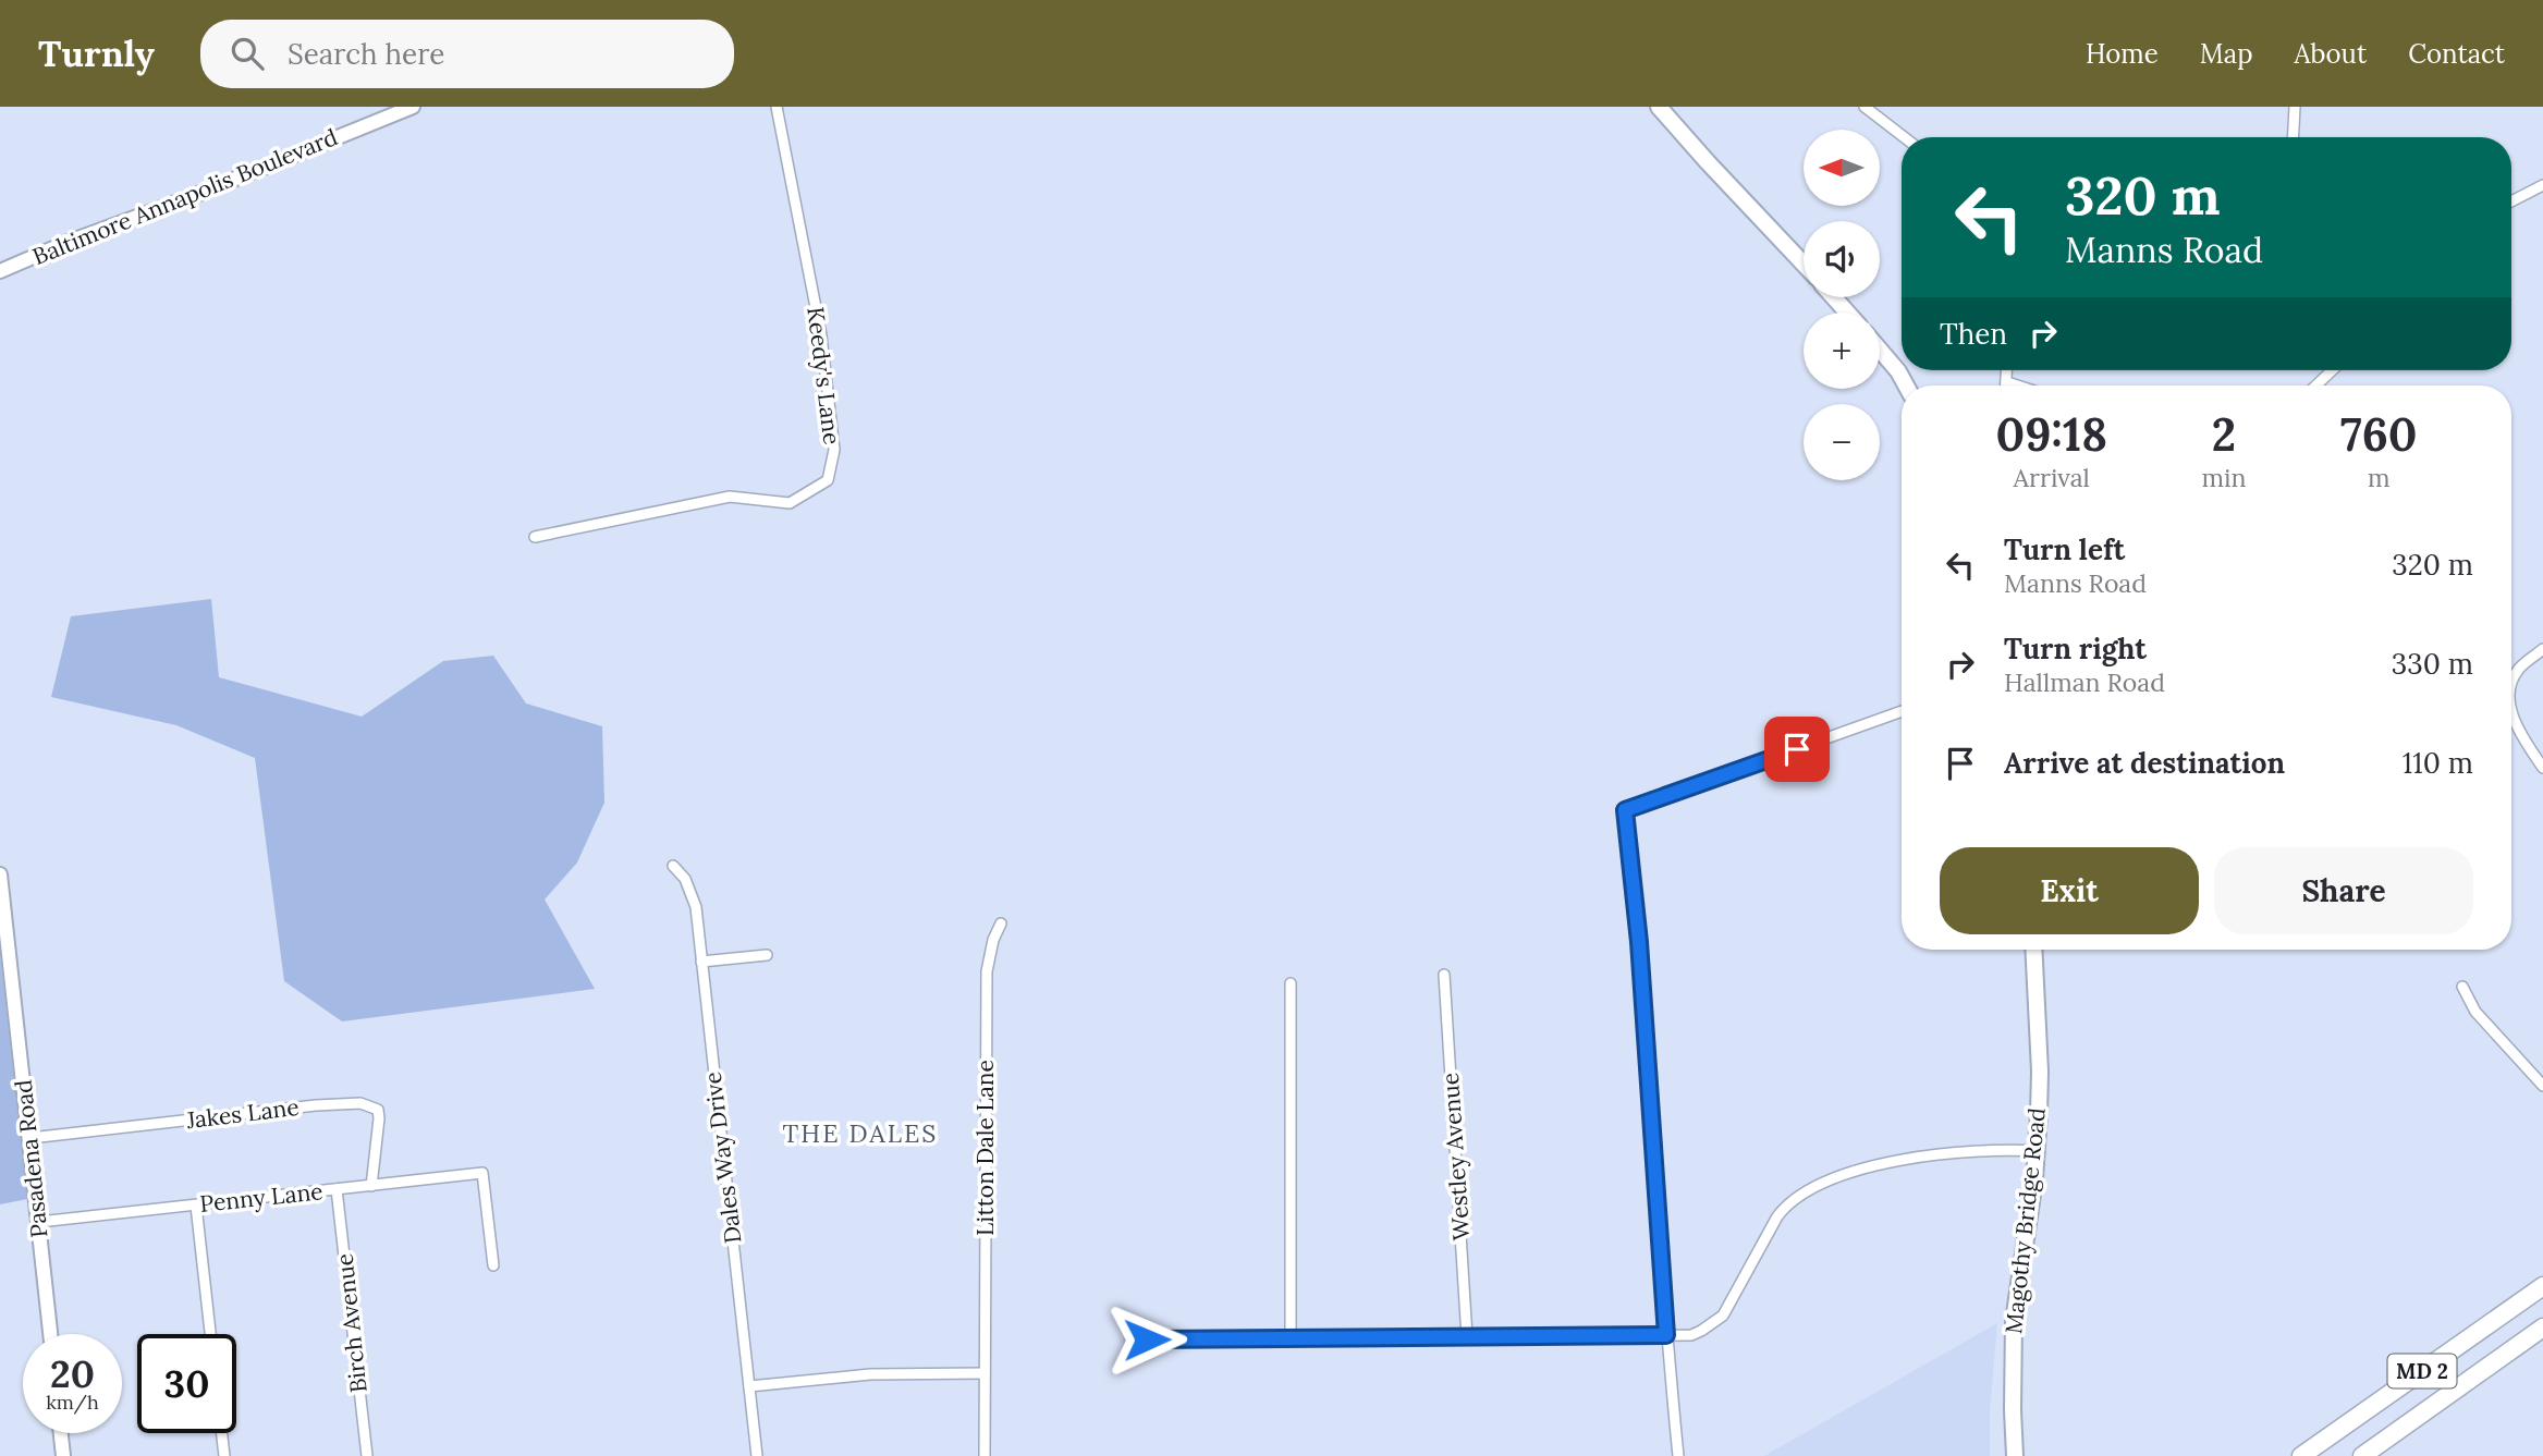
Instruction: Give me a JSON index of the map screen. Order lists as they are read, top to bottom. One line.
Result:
{"streets":{"highway":["MD 2"],"main road":["Baltimore Annapolis Boulevard","Pasadena Road","Magothy Bridge Road"],"street":["Keedy's Lane","Jakes Lane","Litton Dale Lane","Westley Avenue","Dales Way Drive","Penny Lane","Birch Avenue"]},"crossings":[["Jakes Lane","Pasadena Road"],["Jakes Lane","Penny Lane"],["Pasadena Road","Penny Lane"],["Penny Lane","Birch Avenue"]],"districts":["THE DALES"],"north":"left","page":{"header":"Turnly","search":"Search here","nav":["Home","Map","About","Contact"],"map_buttons":["+","−"],"turn":["320 m","Manns Road"],"then":"Then","eta":["09:18","Arrival","2","min","760","m"],"list":[{"name":"Turn left","note":"Manns Road","value":"320 m"},{"name":"Turn right","note":"Hallman Road","value":"330 m"},{"name":"Arrive at destination","value":"110 m"}],"buttons":["Exit","Share"],"speed":"20 km/h","limit":"30"}}
